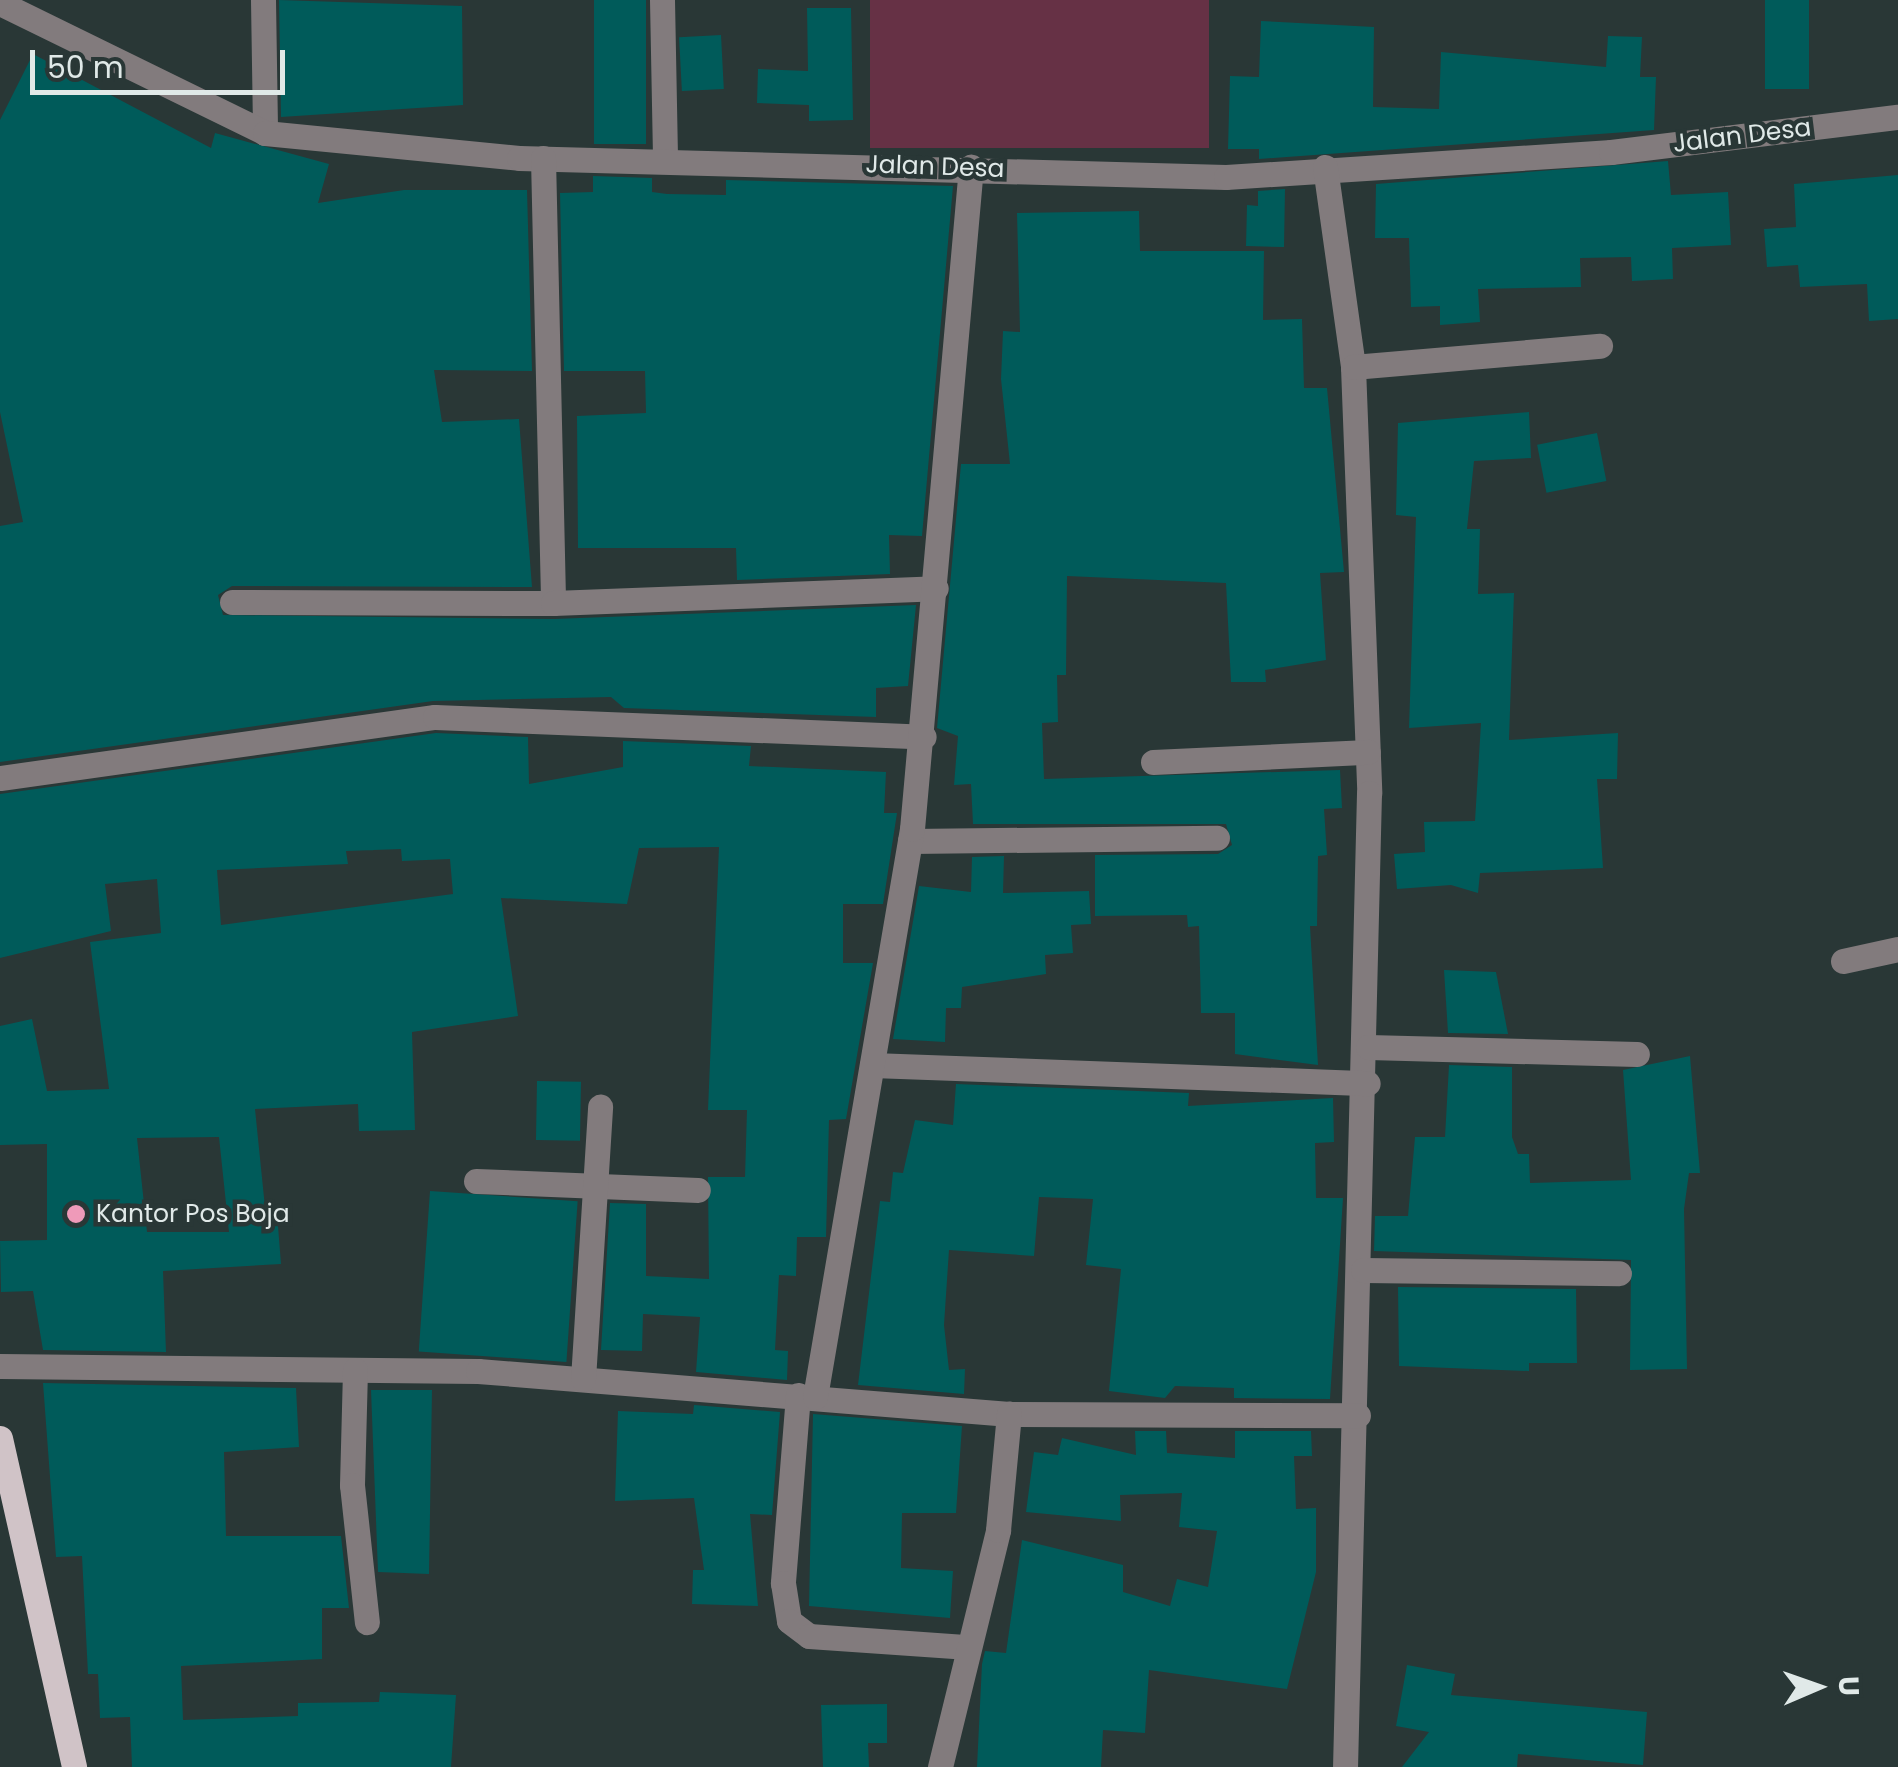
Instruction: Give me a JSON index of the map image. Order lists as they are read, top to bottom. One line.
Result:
{"streets":{"street":["Jalan Desa"]},"places":["Kantor Pos Boja"],"scale_bar":"50 m","north":"right"}
